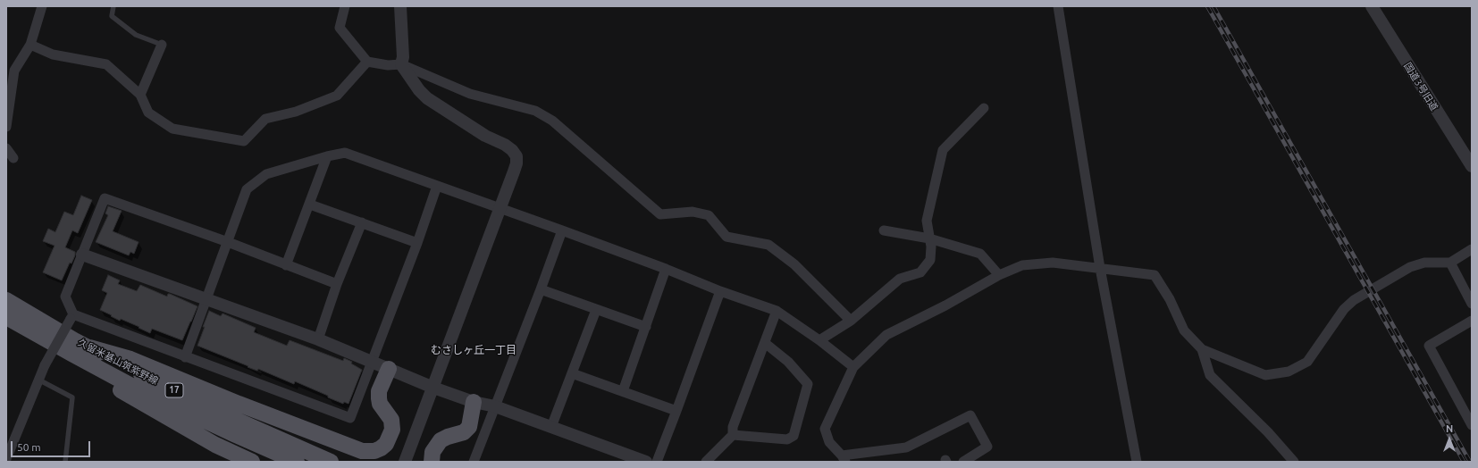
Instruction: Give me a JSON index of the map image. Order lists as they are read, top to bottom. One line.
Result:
{"streets":{"main road":["久留米基山筑紫野線","17"],"street":["国道3号旧道"]},"districts":["むさしヶ丘一丁目"],"scale_bar":"50 m","north":"top"}
